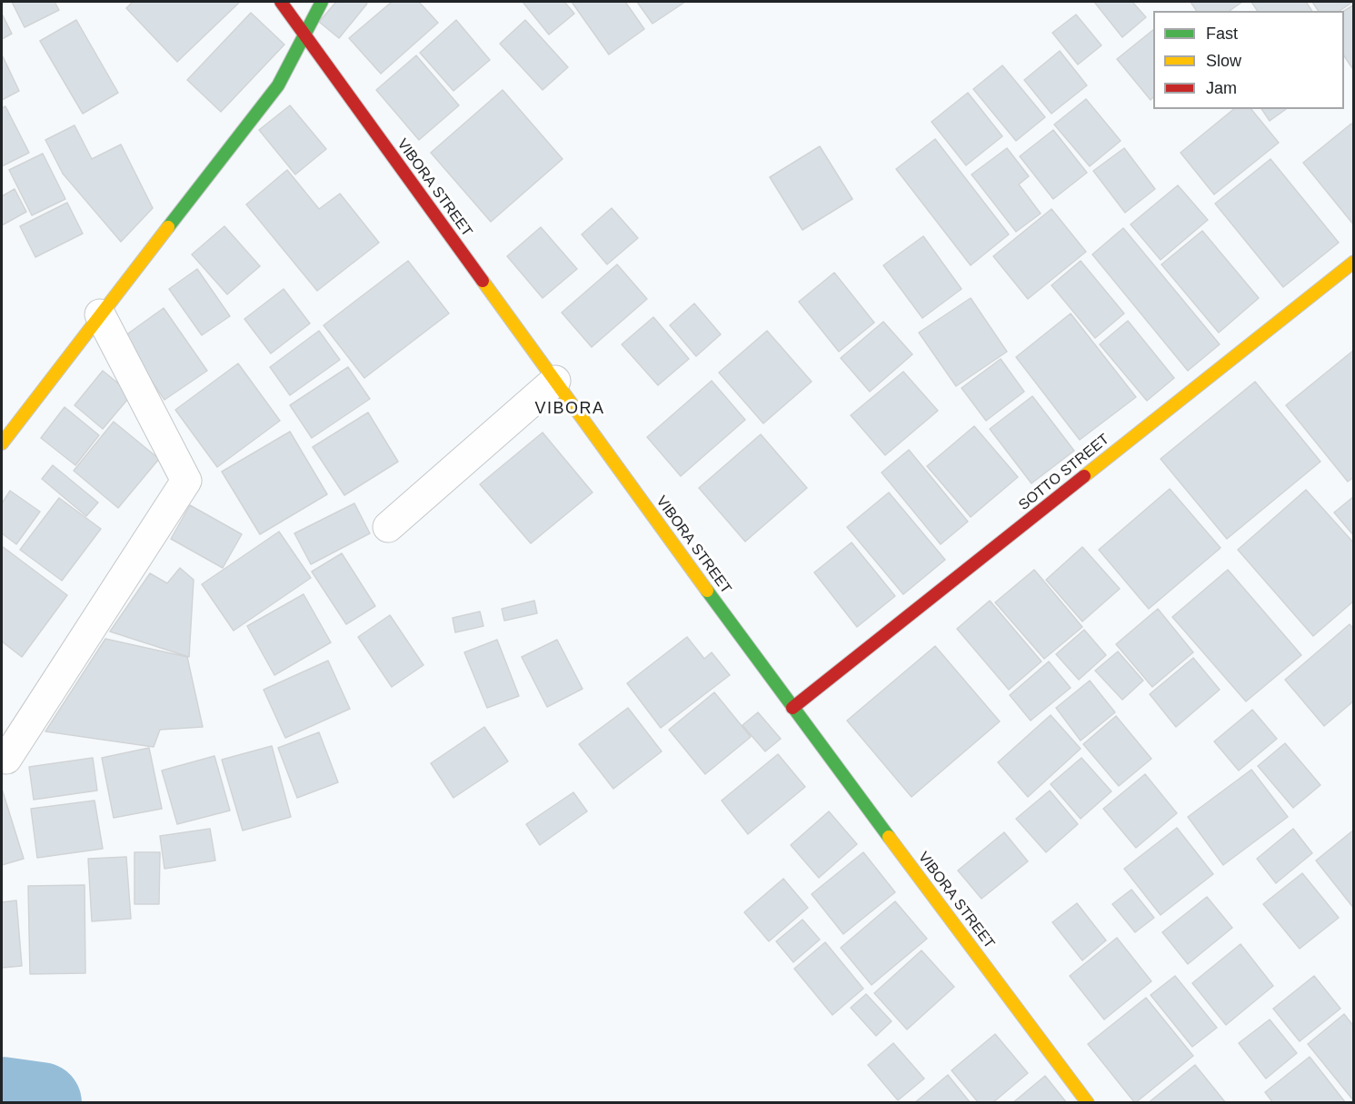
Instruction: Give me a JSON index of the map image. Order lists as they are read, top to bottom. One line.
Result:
{"streets":{"street":["VIBORA STREET","SOTTO STREET"]},"crossings":[["VIBORA STREET","SOTTO STREET"]],"districts":["VIBORA"],"legend":["Fast","Slow","Jam"]}
